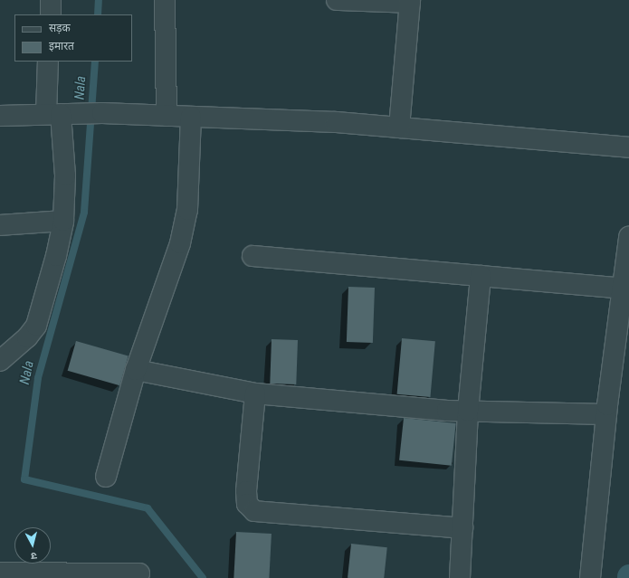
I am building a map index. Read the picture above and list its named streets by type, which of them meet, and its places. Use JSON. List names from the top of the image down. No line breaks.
{"water":["Nala"],"legend":["सड़क","इमारत"],"north":"bottom"}
